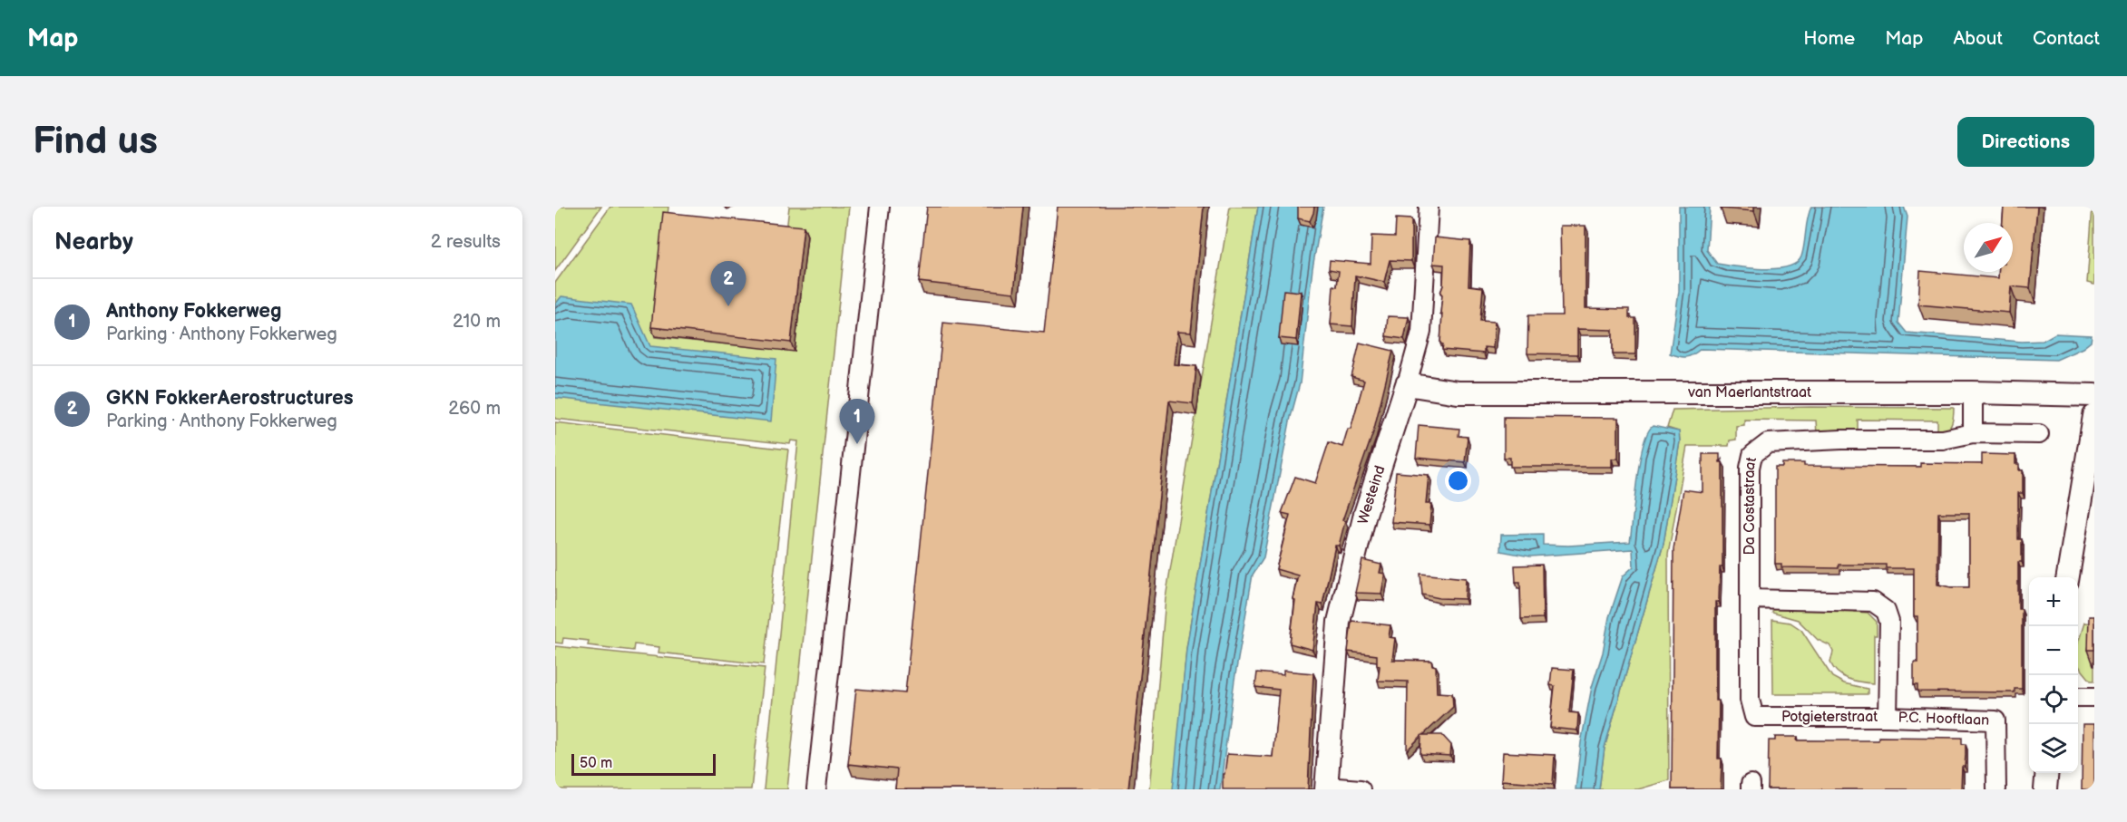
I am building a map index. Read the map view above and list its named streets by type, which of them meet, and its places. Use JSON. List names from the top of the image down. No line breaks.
{"streets":{"street":["van Maerlantstraat","Westeind","Da Costastraat","Potgieterstraat","P.C. Hooftlaan"]},"crossings":[["van Maerlantstraat","Westeind"],["Da Costastraat","Potgieterstraat"],["Potgieterstraat","P.C. Hooftlaan"]],"scale_bar":"50 m","north":"top right","page":{"header":"Map","nav":["Home","Map","About","Contact"],"buttons":"Directions","title":"Find us","heading":["Nearby","2 results"],"pins":["2","1"],"list":[{"mark":"1","name":"Anthony Fokkerweg","note":"Parking · Anthony Fokkerweg","value":"210 m"},{"mark":"2","name":"GKN FokkerAerostructures","note":"Parking · Anthony Fokkerweg","value":"260 m"}],"map_buttons":["+","−"],"scale":"50 m"}}
